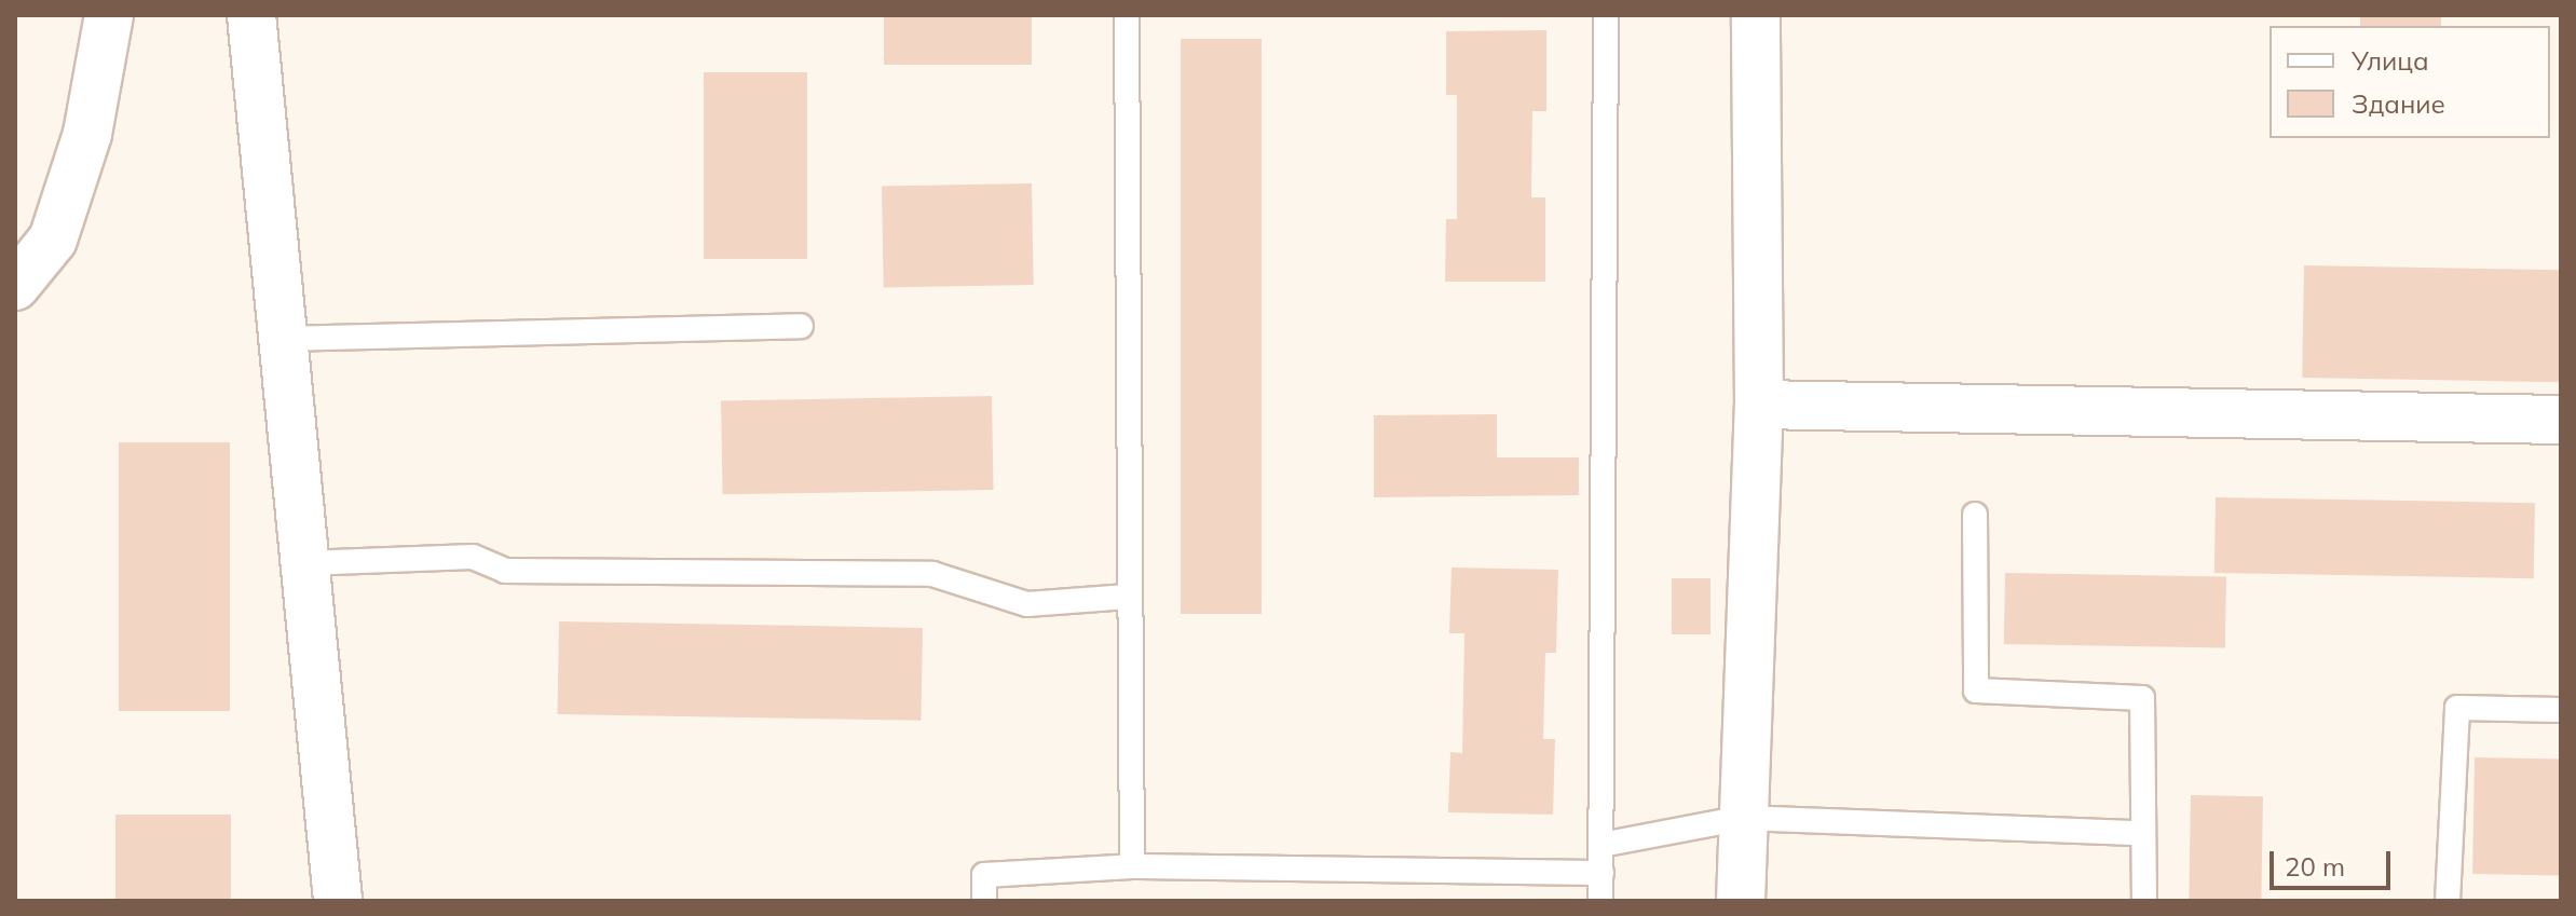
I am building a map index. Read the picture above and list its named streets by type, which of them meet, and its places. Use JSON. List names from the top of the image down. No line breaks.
{"legend":["Улица","Здание"],"scale_bar":"20 m"}
